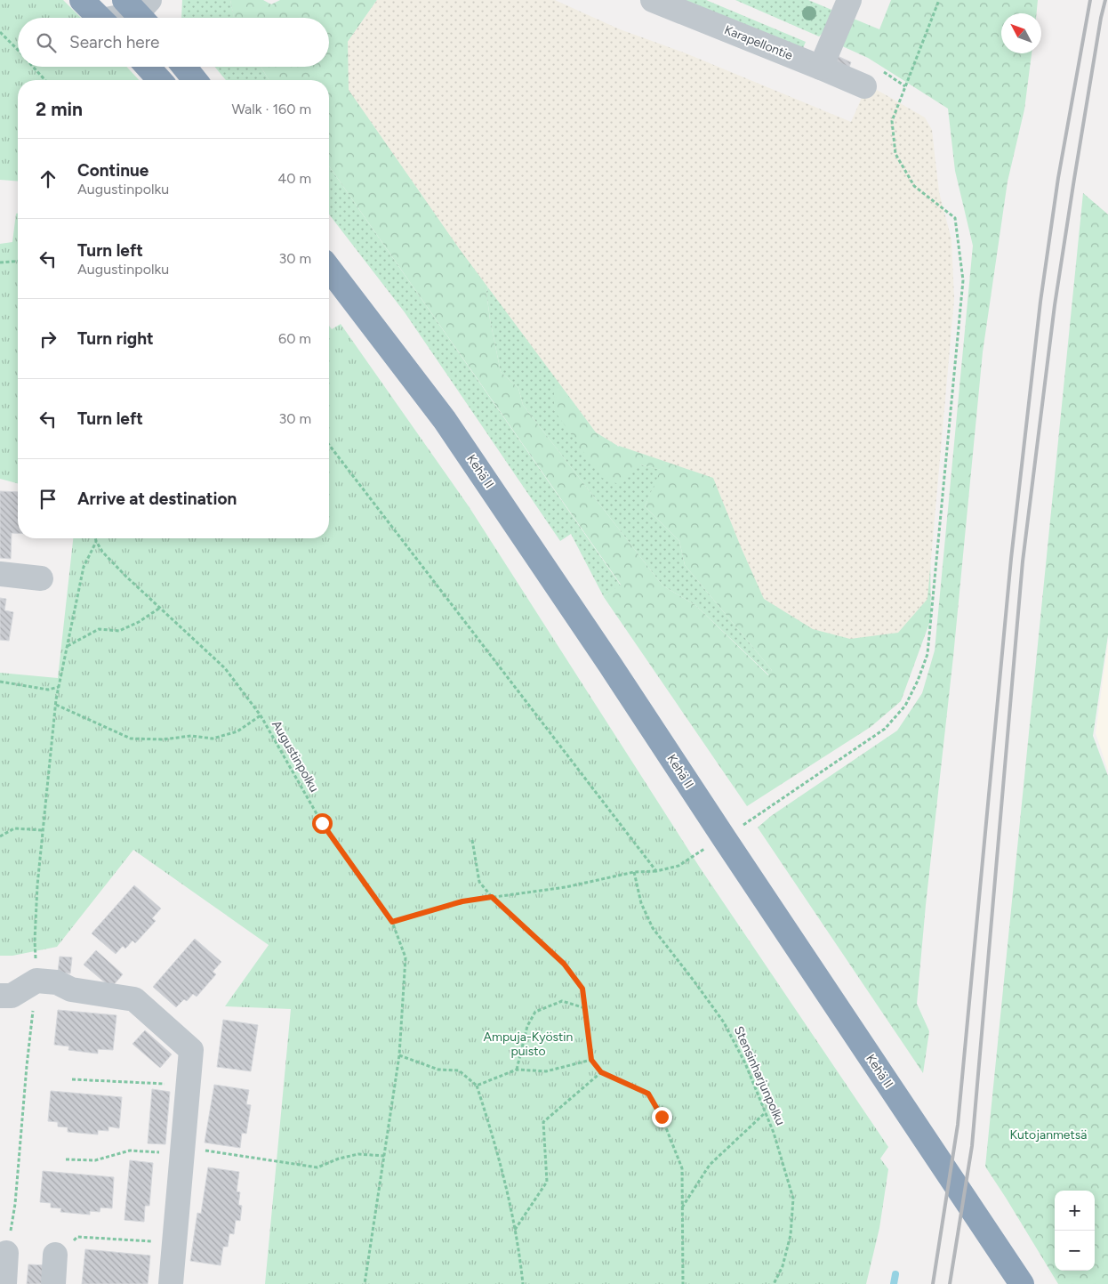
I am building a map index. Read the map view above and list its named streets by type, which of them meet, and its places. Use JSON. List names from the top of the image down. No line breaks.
{"streets":{"highway":["Kehä II"],"street":["Karapellontie"],"path":["Augustinpolku","Stensinharjunpolku"]},"parks":["Ampuja-Kyöstin puisto","Kutojanmetsä"],"north":"top left","page":{"search":"Search here","heading":["2 min","Walk · 160 m"],"list":[["Continue","Augustinpolku","40 m"],["Turn left","Augustinpolku","30 m"],["Turn right","60 m"],["Turn left","30 m"],"Arrive at destination"],"map_buttons":["+","−"]}}
